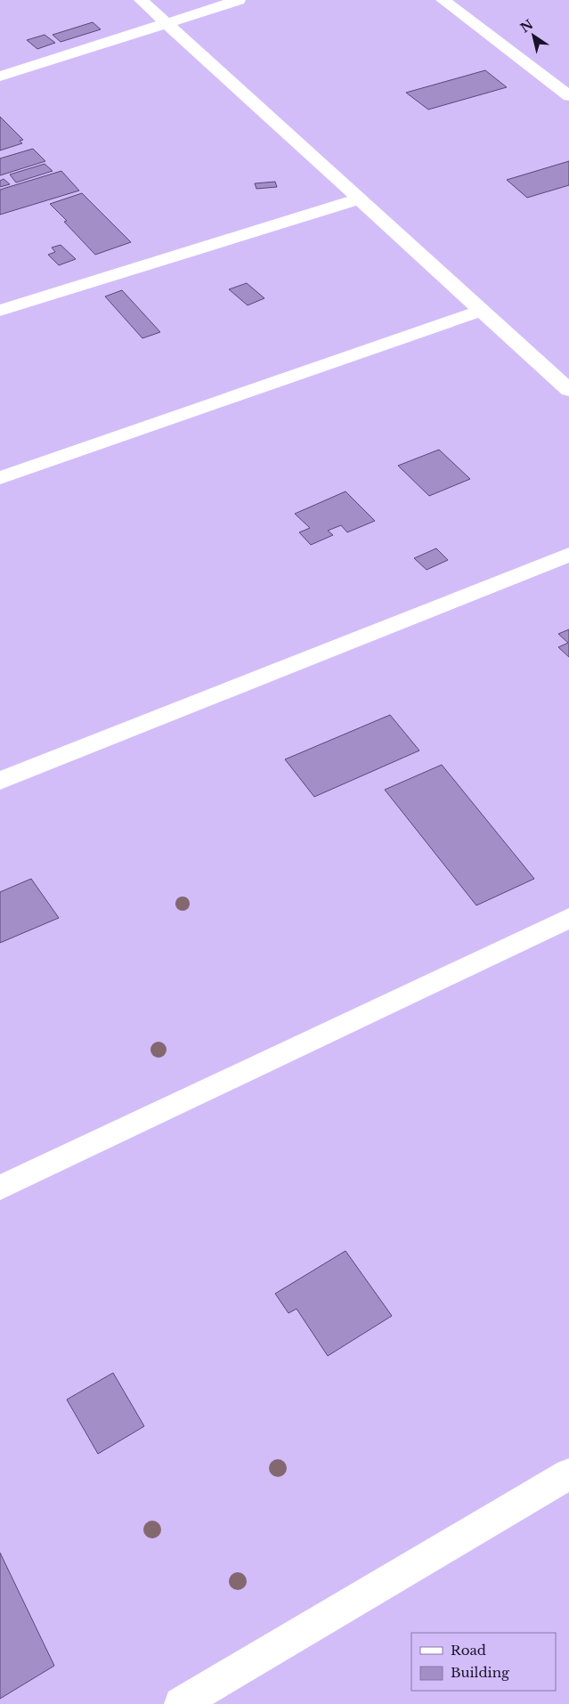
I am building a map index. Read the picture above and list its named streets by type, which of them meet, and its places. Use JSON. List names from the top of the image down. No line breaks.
{"legend":["Road","Building"],"north":"top left"}
